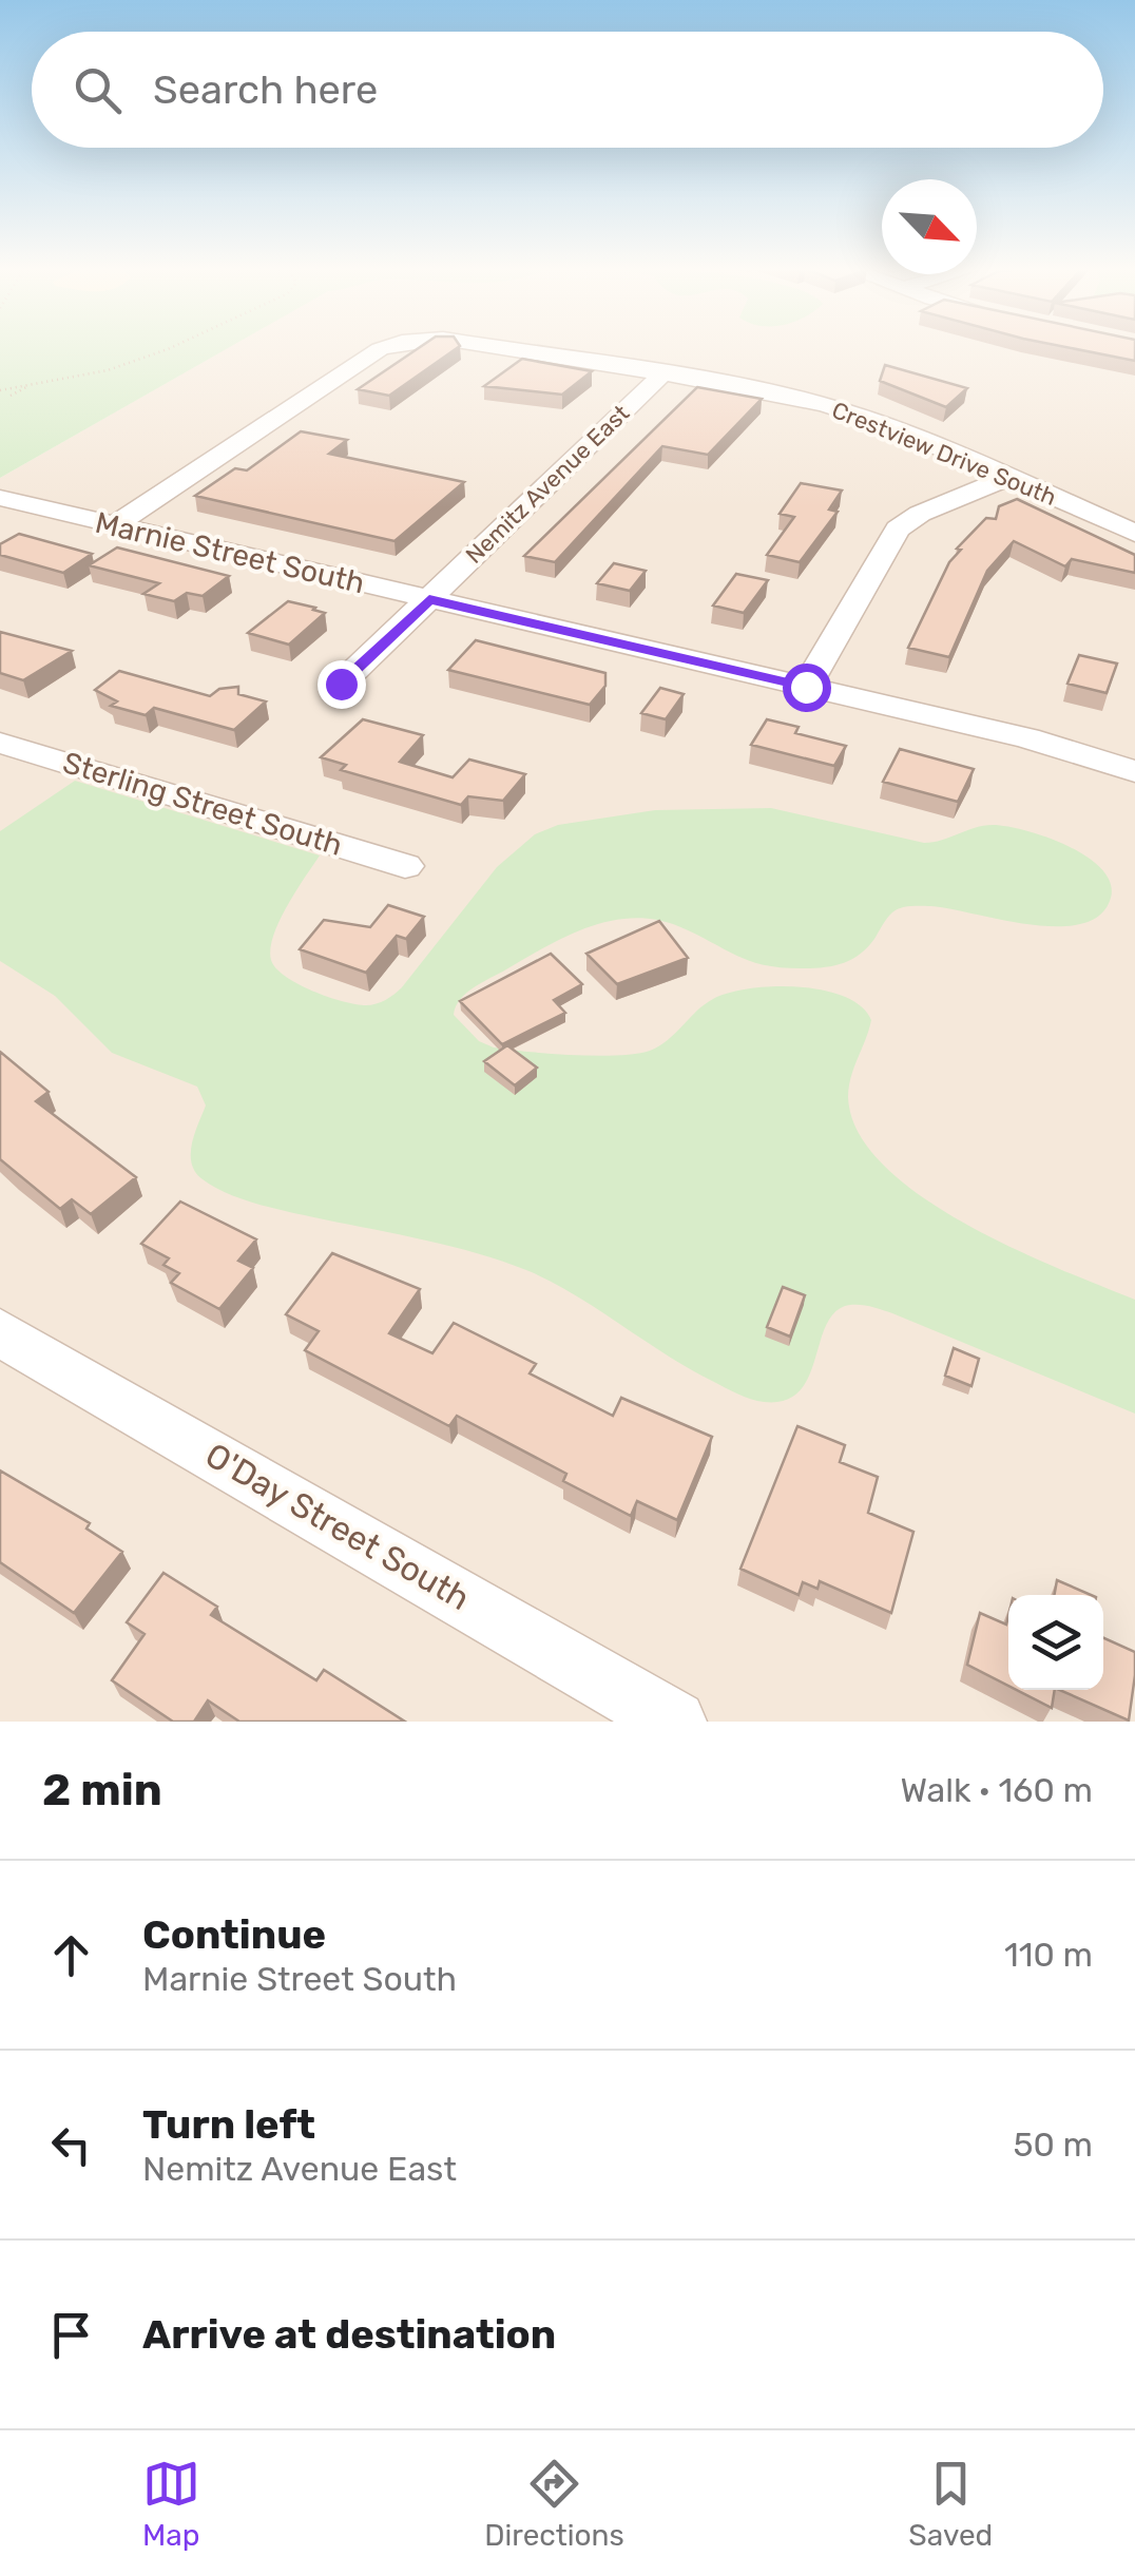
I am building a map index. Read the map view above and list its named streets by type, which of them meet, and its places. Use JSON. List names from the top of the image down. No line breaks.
{"streets":{"street":["Crestview Drive South","Nemitz Avenue East","Marnie Street South","Sterling Street South","O'Day Street South"]},"crossings":[["Crestview Drive South","Nemitz Avenue East"],["Crestview Drive South","Marnie Street South"],["Nemitz Avenue East","Marnie Street South"]],"north":"bottom right","page":{"search":"Search here","heading":["2 min","Walk · 160 m"],"list":[["Continue","Marnie Street South","110 m"],["Turn left","Nemitz Avenue East","50 m"],"Arrive at destination"],"nav":["Map","Directions","Saved"]}}
